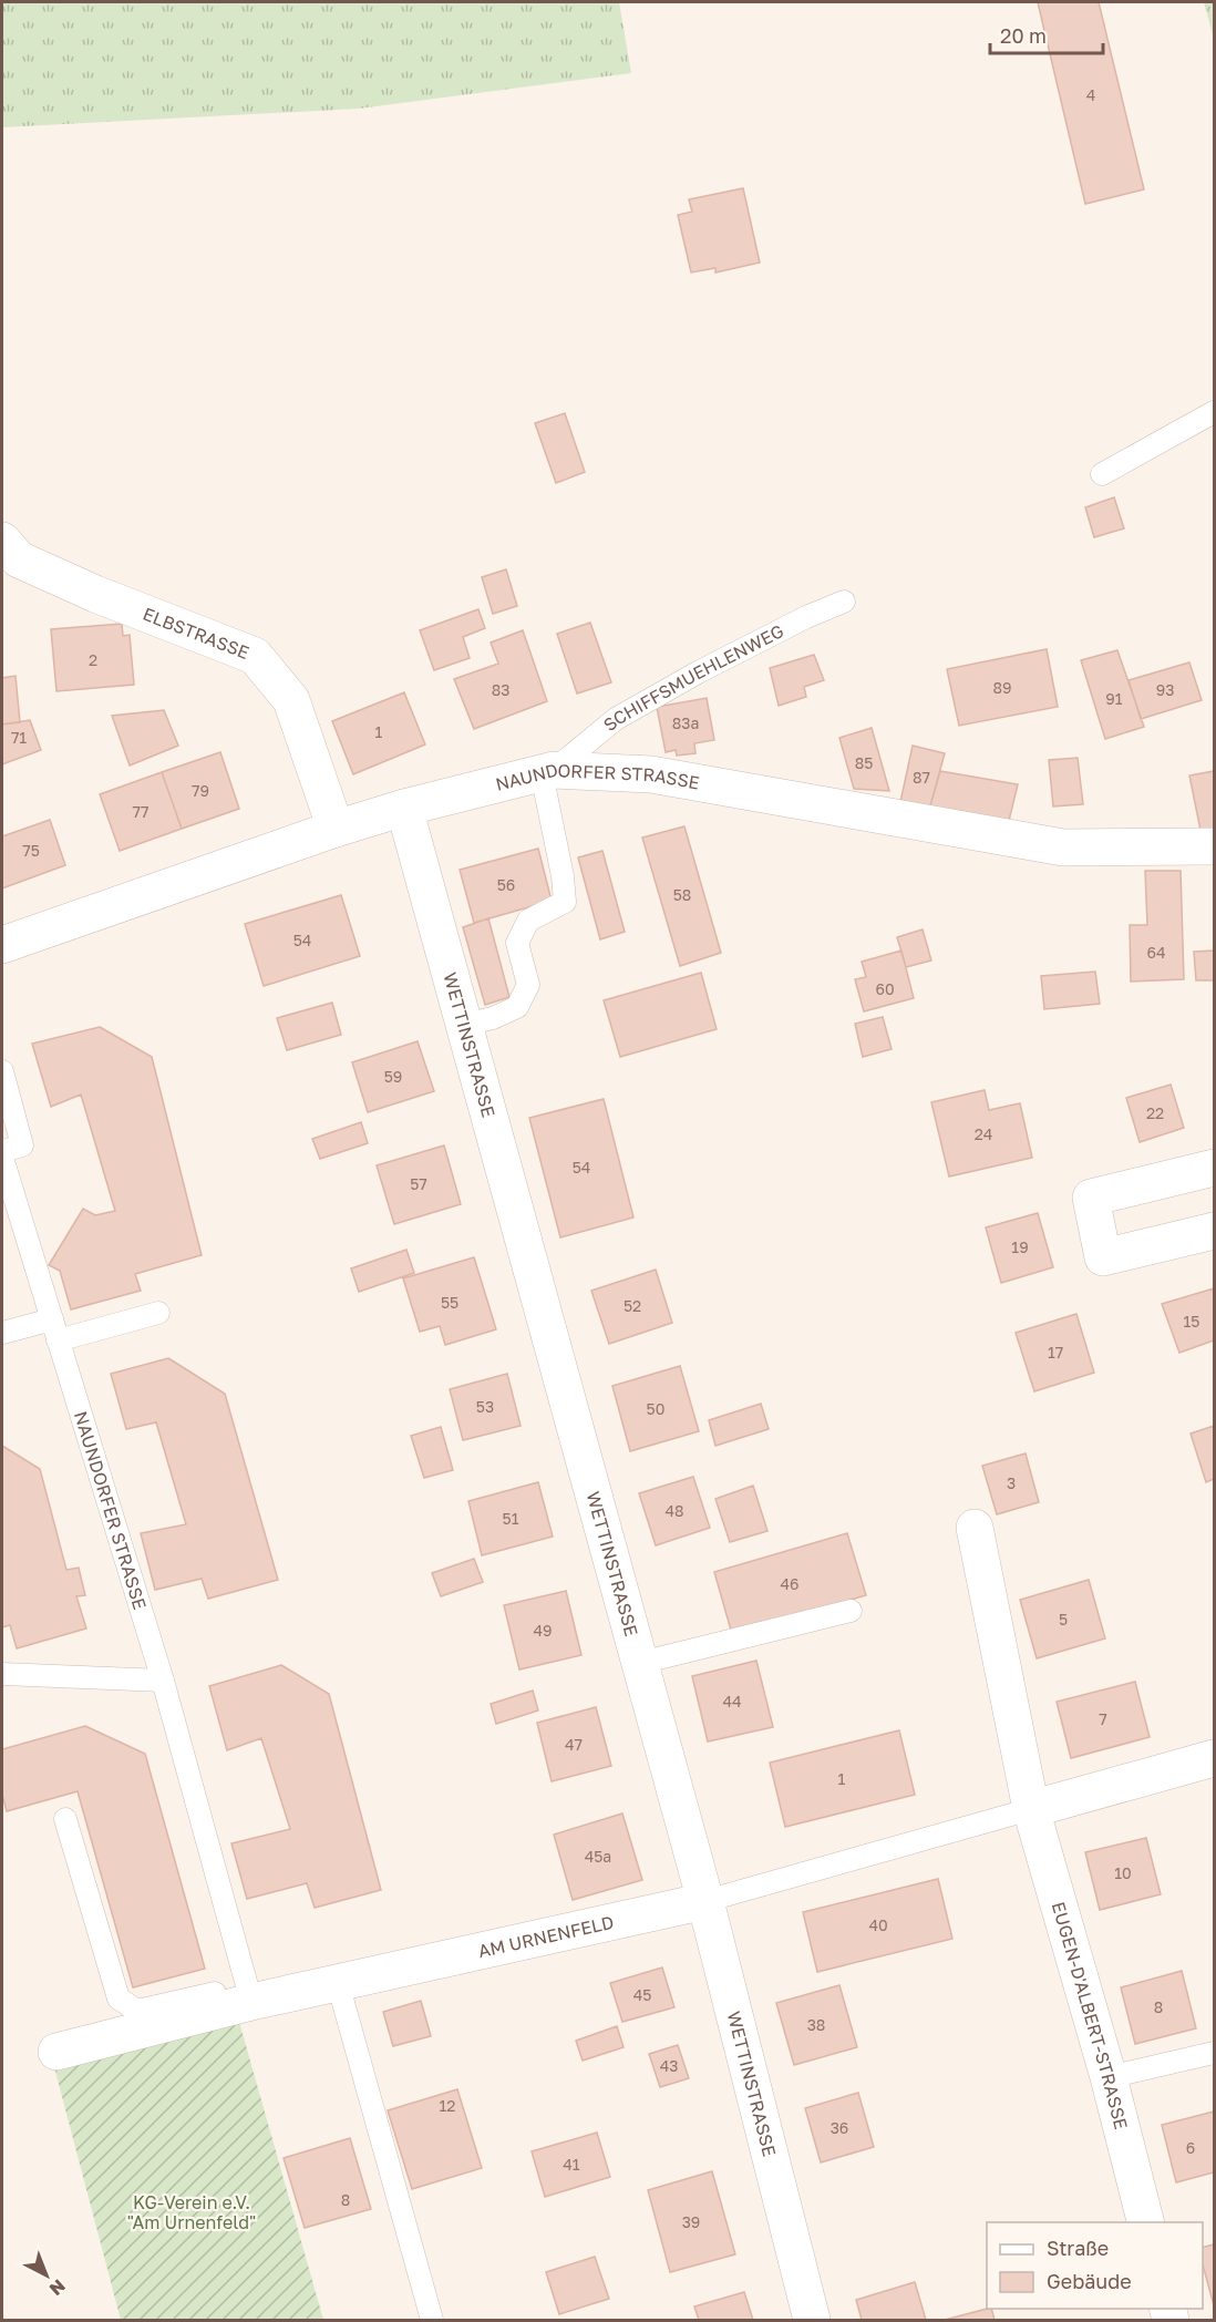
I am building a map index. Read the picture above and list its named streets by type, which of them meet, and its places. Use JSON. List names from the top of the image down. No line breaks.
{"streets":{"street":["ELBSTRASSE","NAUNDORFER STRASSE","WETTINSTRASSE","AM URNENFELD","EUGEN-D'ALBERT-STRASSE"],"lane":["SCHIFFSMUEHLENWEG"]},"crossings":[["ELBSTRASSE","NAUNDORFER STRASSE"],["SCHIFFSMUEHLENWEG","NAUNDORFER STRASSE"],["NAUNDORFER STRASSE","WETTINSTRASSE"],["NAUNDORFER STRASSE","AM URNENFELD"],["WETTINSTRASSE","AM URNENFELD"],["AM URNENFELD","EUGEN-D'ALBERT-STRASSE"]],"parks":["KG-Verein e.V. \"Am Urnenfeld\""],"house_numbers":["4","2","89","83","93","91","83a","1","71","85","87","79","77","75","56","58","54","64","60","59","22","24","54","57","19","55","52","15","17","53","50","3","48","51","46","5","49","44","7","47","1","45a","10","40","45","8","38","43","12","36","6","41","8","39"],"legend":["Straße","Gebäude"],"scale_bar":"20 m","north":"bottom right"}
